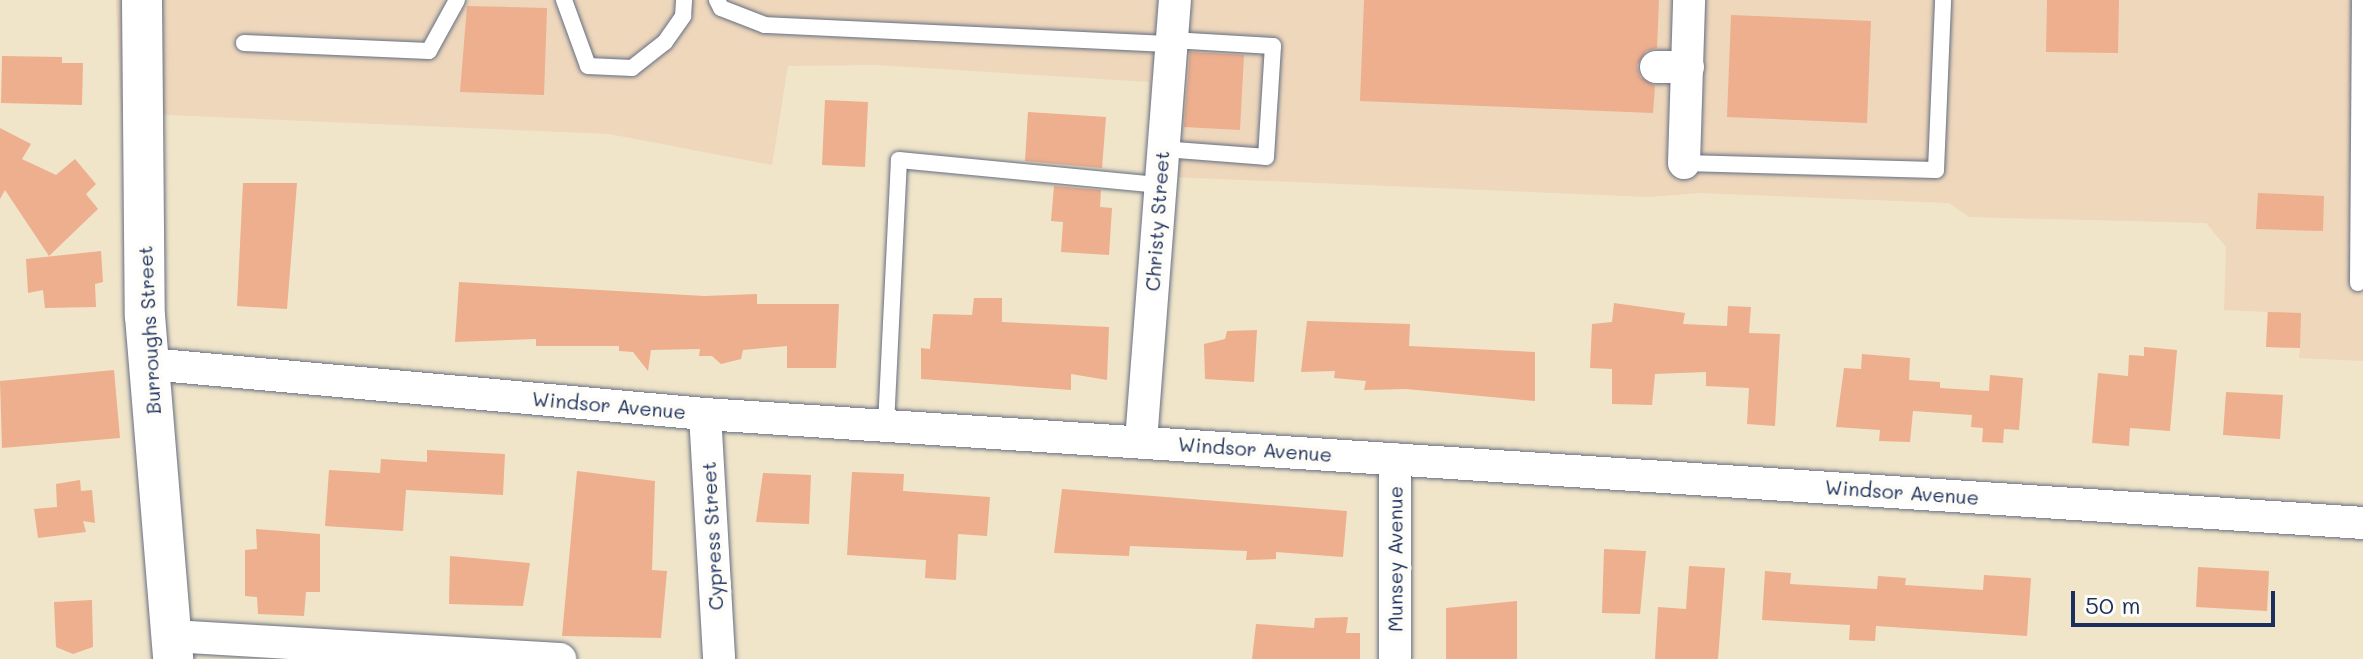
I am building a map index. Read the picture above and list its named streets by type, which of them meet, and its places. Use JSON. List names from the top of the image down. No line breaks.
{"streets":{"street":["Christy Street","Burroughs Street","Windsor Avenue","Cypress Street","Munsey Avenue"]},"crossings":[["Christy Street","Windsor Avenue"],["Burroughs Street","Windsor Avenue"],["Windsor Avenue","Cypress Street"],["Windsor Avenue","Munsey Avenue"]],"scale_bar":"50 m"}
